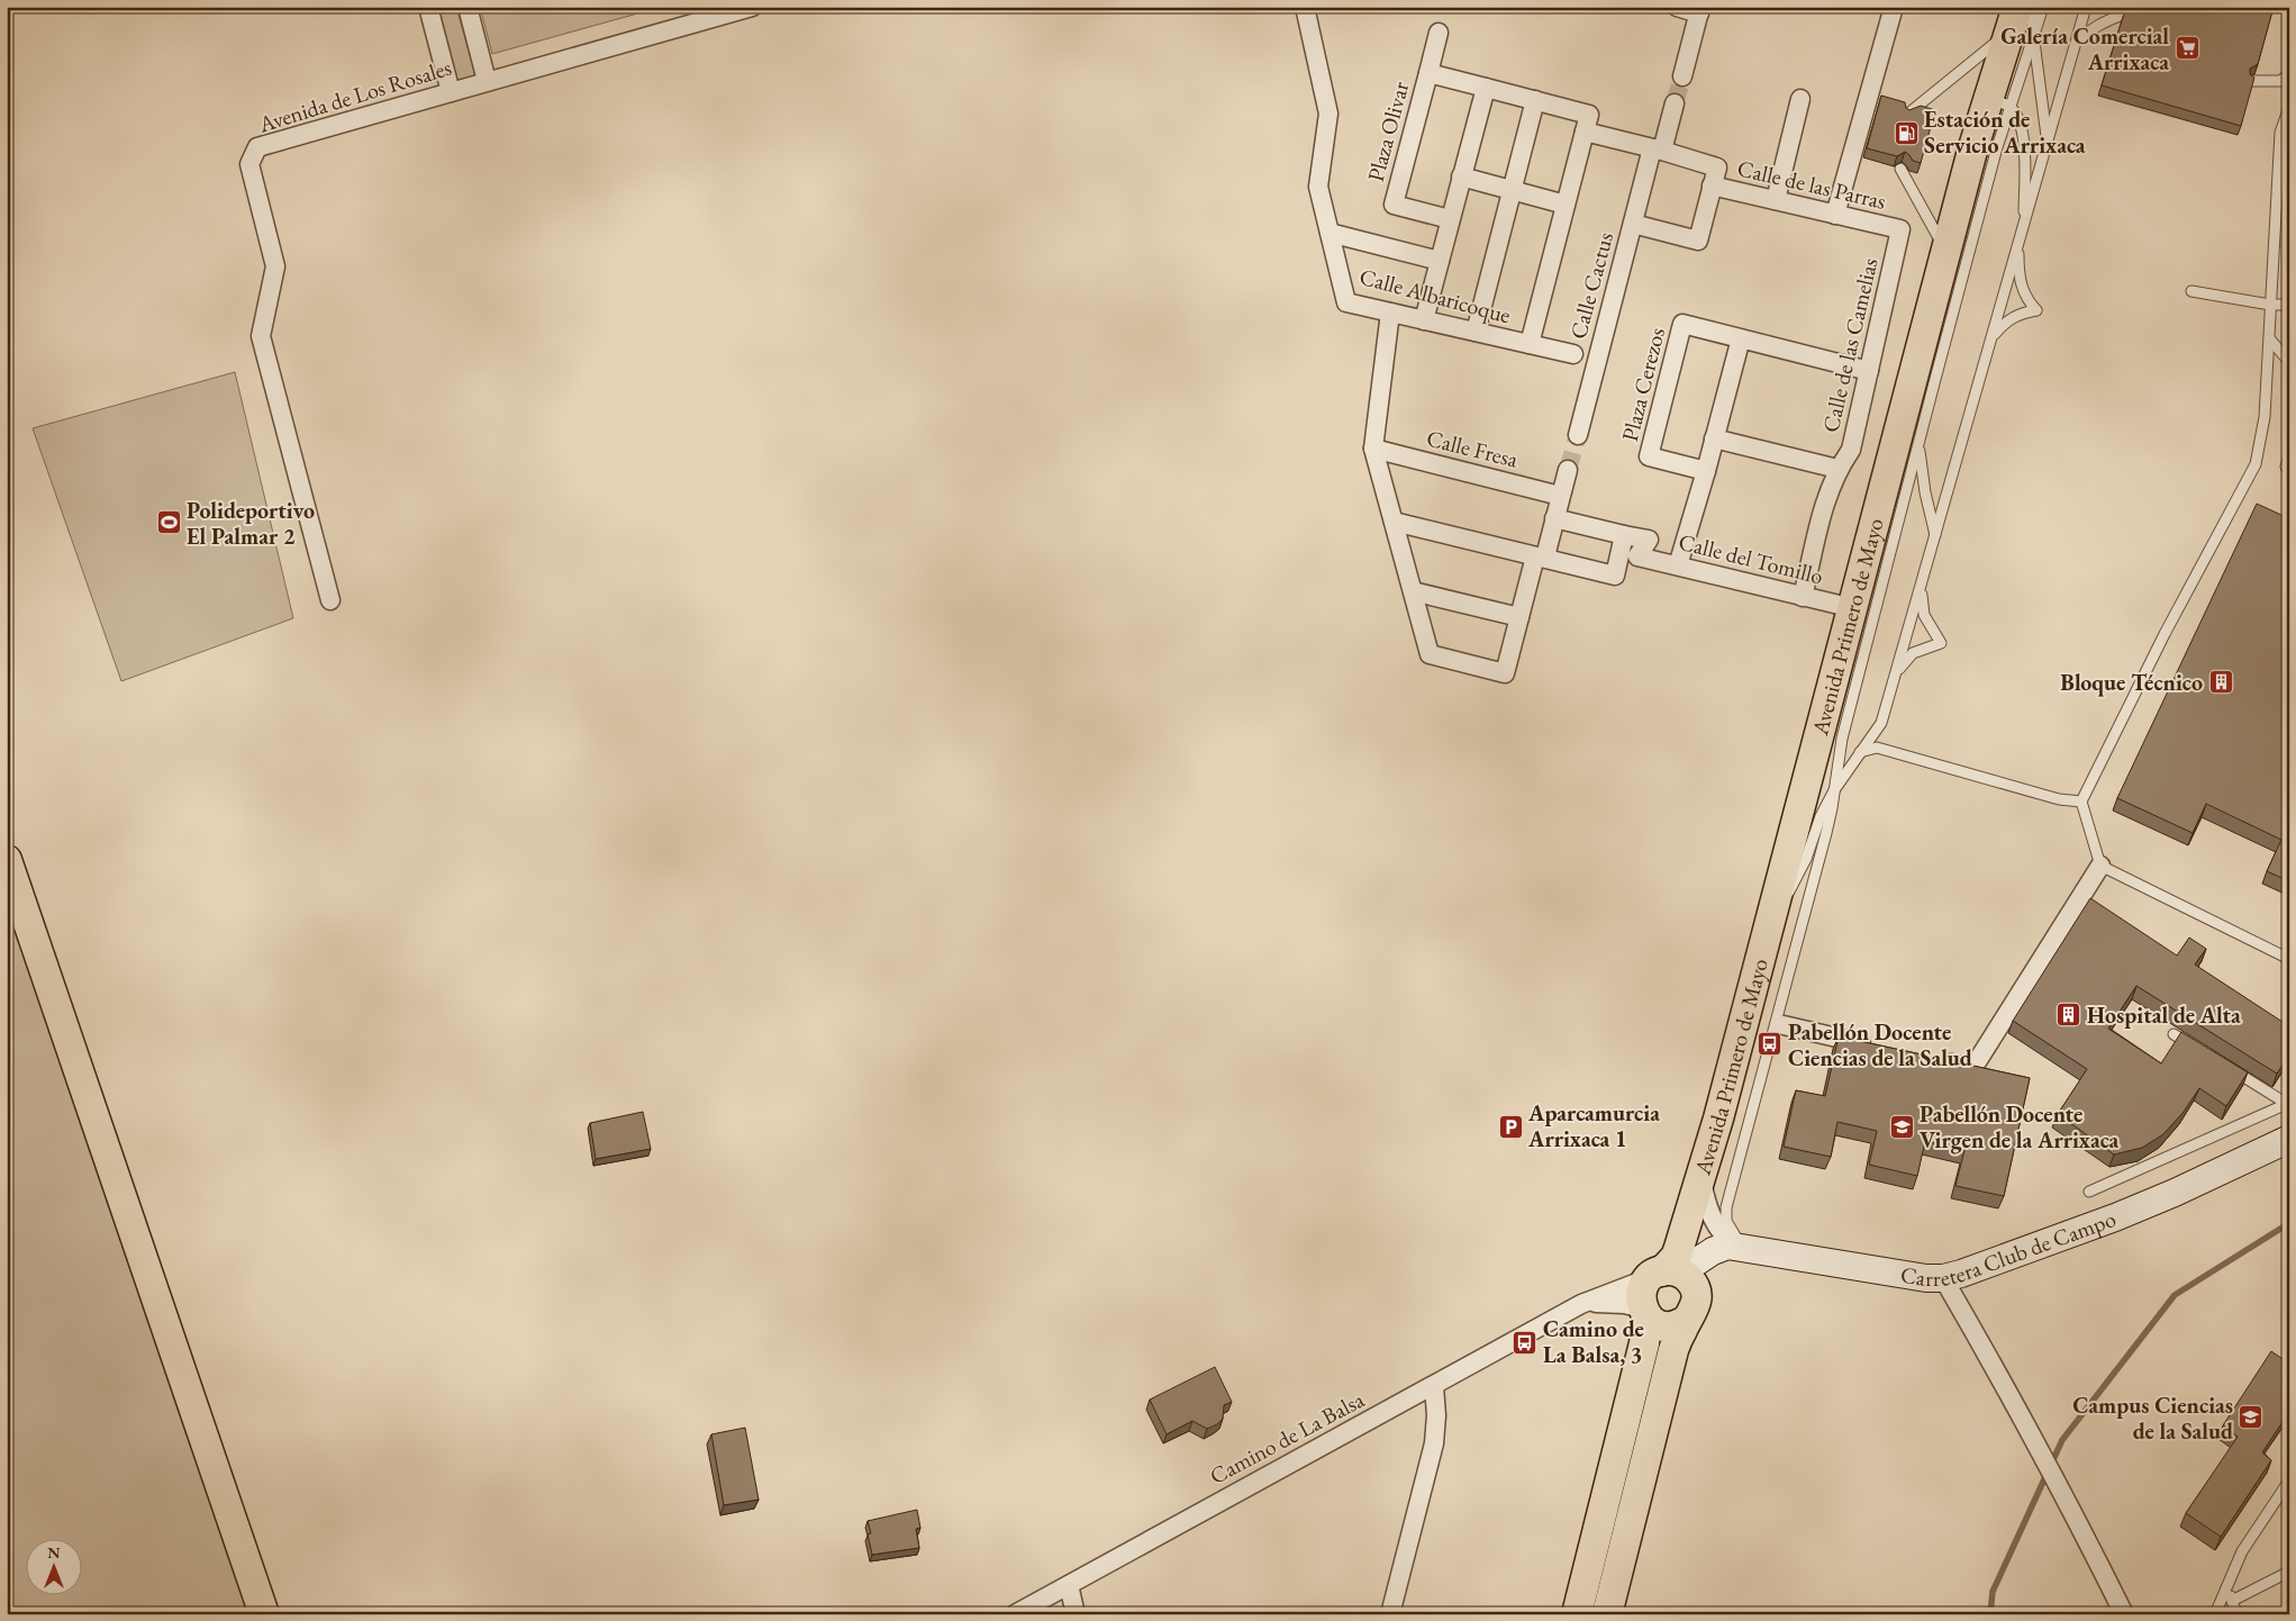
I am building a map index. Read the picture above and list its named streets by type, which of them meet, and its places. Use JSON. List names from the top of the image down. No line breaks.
{"streets":{"main road":["Avenida Primero de Mayo"],"street":["Avenida de Los Rosales","Plaza Olivar","Calle de las Parras","Calle Cactus","Calle Albaricoque","Calle de las Camelias","Plaza Cerezos","Calle Fresa","Calle del Tomillo","Carretera Club de Campo","Camino de La Balsa"]},"crossings":[["Calle de las Parras","Calle de las Camelias"],["Calle de las Camelias","Calle del Tomillo"],["Calle del Tomillo","Avenida Primero de Mayo"],["Avenida Primero de Mayo","Camino de La Balsa"]],"places":{"supermarket":["Galería Comercial Arrixaca"],"fuel station":["Estación de Servicio Arrixaca"],"sports":["Polideportivo El Palmar 2"],"building":["Bloque Técnico","Hospital de Alta"],"bus stop":["Pabellón Docente Ciencias de la Salud","Camino de La Balsa, 3"],"parking":["Aparcamurcia Arrixaca 1"],"school or university":["Pabellón Docente Virgen de la Arrixaca","Campus Ciencias de la Salud"]},"north":"top"}
